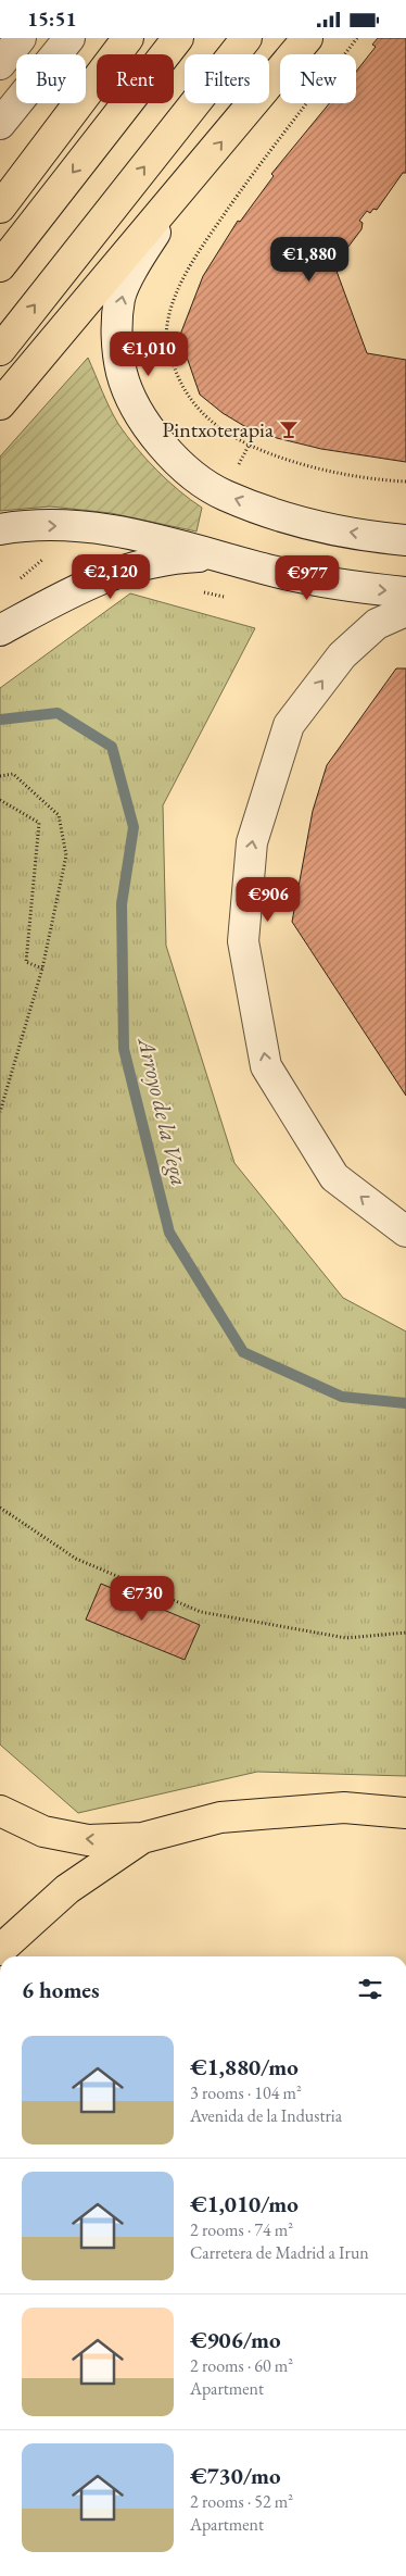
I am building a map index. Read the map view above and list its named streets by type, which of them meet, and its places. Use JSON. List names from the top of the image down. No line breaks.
{"water":["Arroyo de la Vega"],"places":{"bar":["Pintxoterapia"]},"page":{"status":"15:51","chip":["Buy","Rent","Filters","New"],"price":["€1,880","€1,010","€2,120","€977","€906","€730"],"heading":"6 homes","list":[{"name":"€1,880/mo","note":"3 rooms · 104 m² · Avenida de la Industria"},{"name":"€1,010/mo","note":"2 rooms · 74 m² · Carretera de Madrid a Irun"},{"name":"€906/mo","note":"2 rooms · 60 m² · Apartment"},{"name":"€730/mo","note":"2 rooms · 52 m² · Apartment"}]}}
